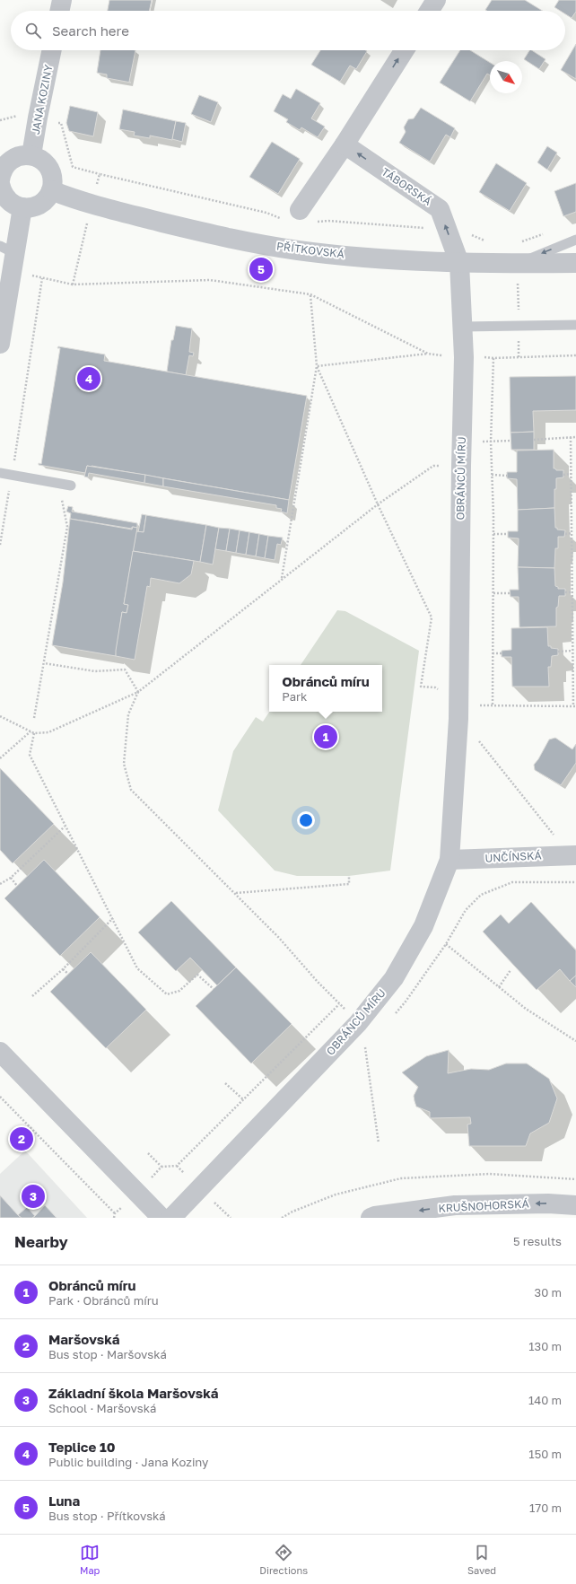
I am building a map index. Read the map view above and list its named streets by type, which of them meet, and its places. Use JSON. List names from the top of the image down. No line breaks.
{"streets":{"street":["JANA KOZINY","TÁBORSKÁ","PŘÍTKOVSKÁ","OBRÁNCŮ MÍRU","UNČÍNSKÁ","KRUŠNOHORSKÁ"]},"crossings":[["JANA KOZINY","PŘÍTKOVSKÁ"],["TÁBORSKÁ","PŘÍTKOVSKÁ"],["TÁBORSKÁ","OBRÁNCŮ MÍRU"],["PŘÍTKOVSKÁ","OBRÁNCŮ MÍRU"],["OBRÁNCŮ MÍRU","UNČÍNSKÁ"]],"one_way":["TÁBORSKÁ","KRUŠNOHORSKÁ"],"north":"bottom right","page":{"search":"Search here","pins":["5","4","1","2","3"],"popup":["Obránců míru","Park"],"heading":["Nearby","5 results"],"list":[{"mark":"1","name":"Obránců míru","note":"Park · Obránců míru","value":"30 m"},{"mark":"2","name":"Maršovská","note":"Bus stop · Maršovská","value":"130 m"},{"mark":"3","name":"Základní škola Maršovská","note":"School · Maršovská","value":"140 m"},{"mark":"4","name":"Teplice 10","note":"Public building · Jana Koziny","value":"150 m"},{"mark":"5","name":"Luna","note":"Bus stop · Přítkovská","value":"170 m"}],"nav":["Map","Directions","Saved"]}}
